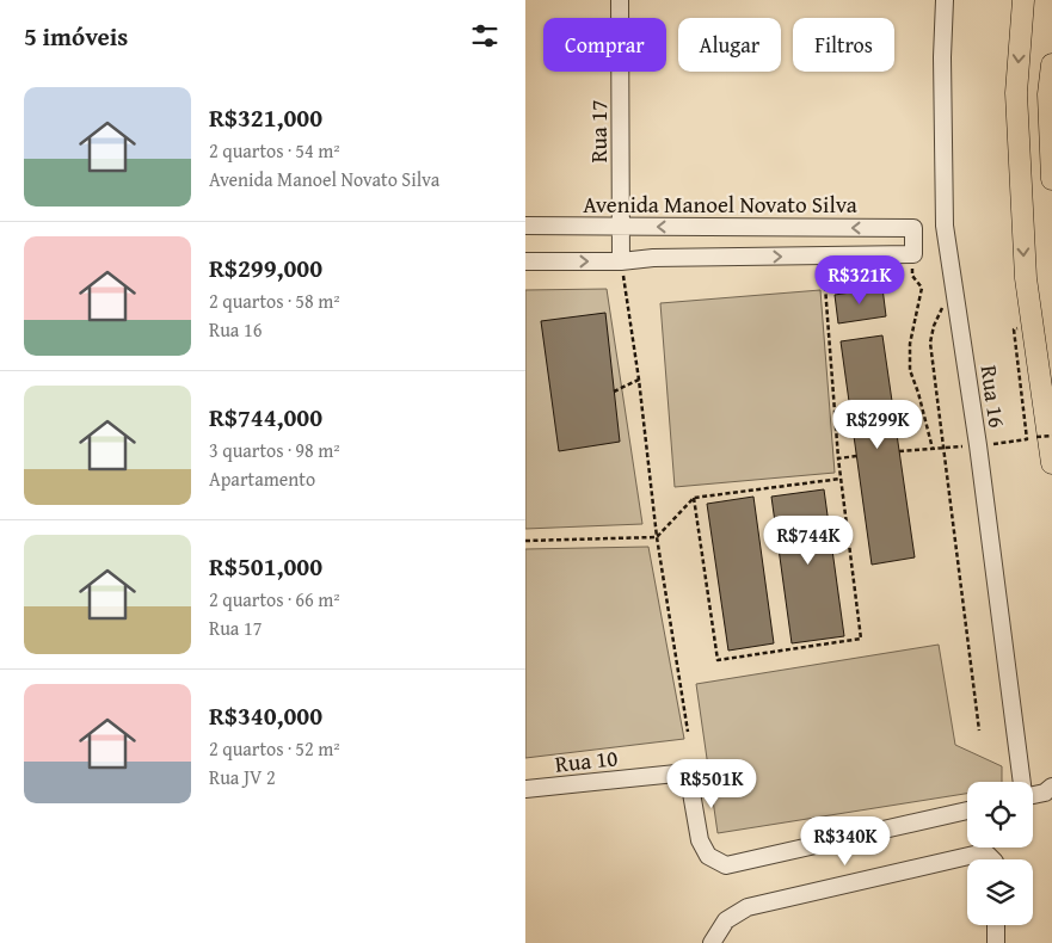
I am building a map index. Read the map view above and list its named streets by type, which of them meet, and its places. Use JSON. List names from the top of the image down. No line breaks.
{"streets":{"street":["Rua 17","Avenida Manoel Novato Silva","Rua 16","Rua 10"]},"crossings":[["Rua 17","Avenida Manoel Novato Silva"]],"page":{"heading":"5 imóveis","chip":["Comprar","Alugar","Filtros"],"list":[{"name":"R$321,000","note":"2 quartos · 54 m² · Avenida Manoel Novato Silva"},{"name":"R$299,000","note":"2 quartos · 58 m² · Rua 16"},{"name":"R$744,000","note":"3 quartos · 98 m² · Apartamento"},{"name":"R$501,000","note":"2 quartos · 66 m² · Rua 17"},{"name":"R$340,000","note":"2 quartos · 52 m² · Rua JV 2"}],"price":["R$321K","R$299K","R$744K","R$501K","R$340K"]}}
